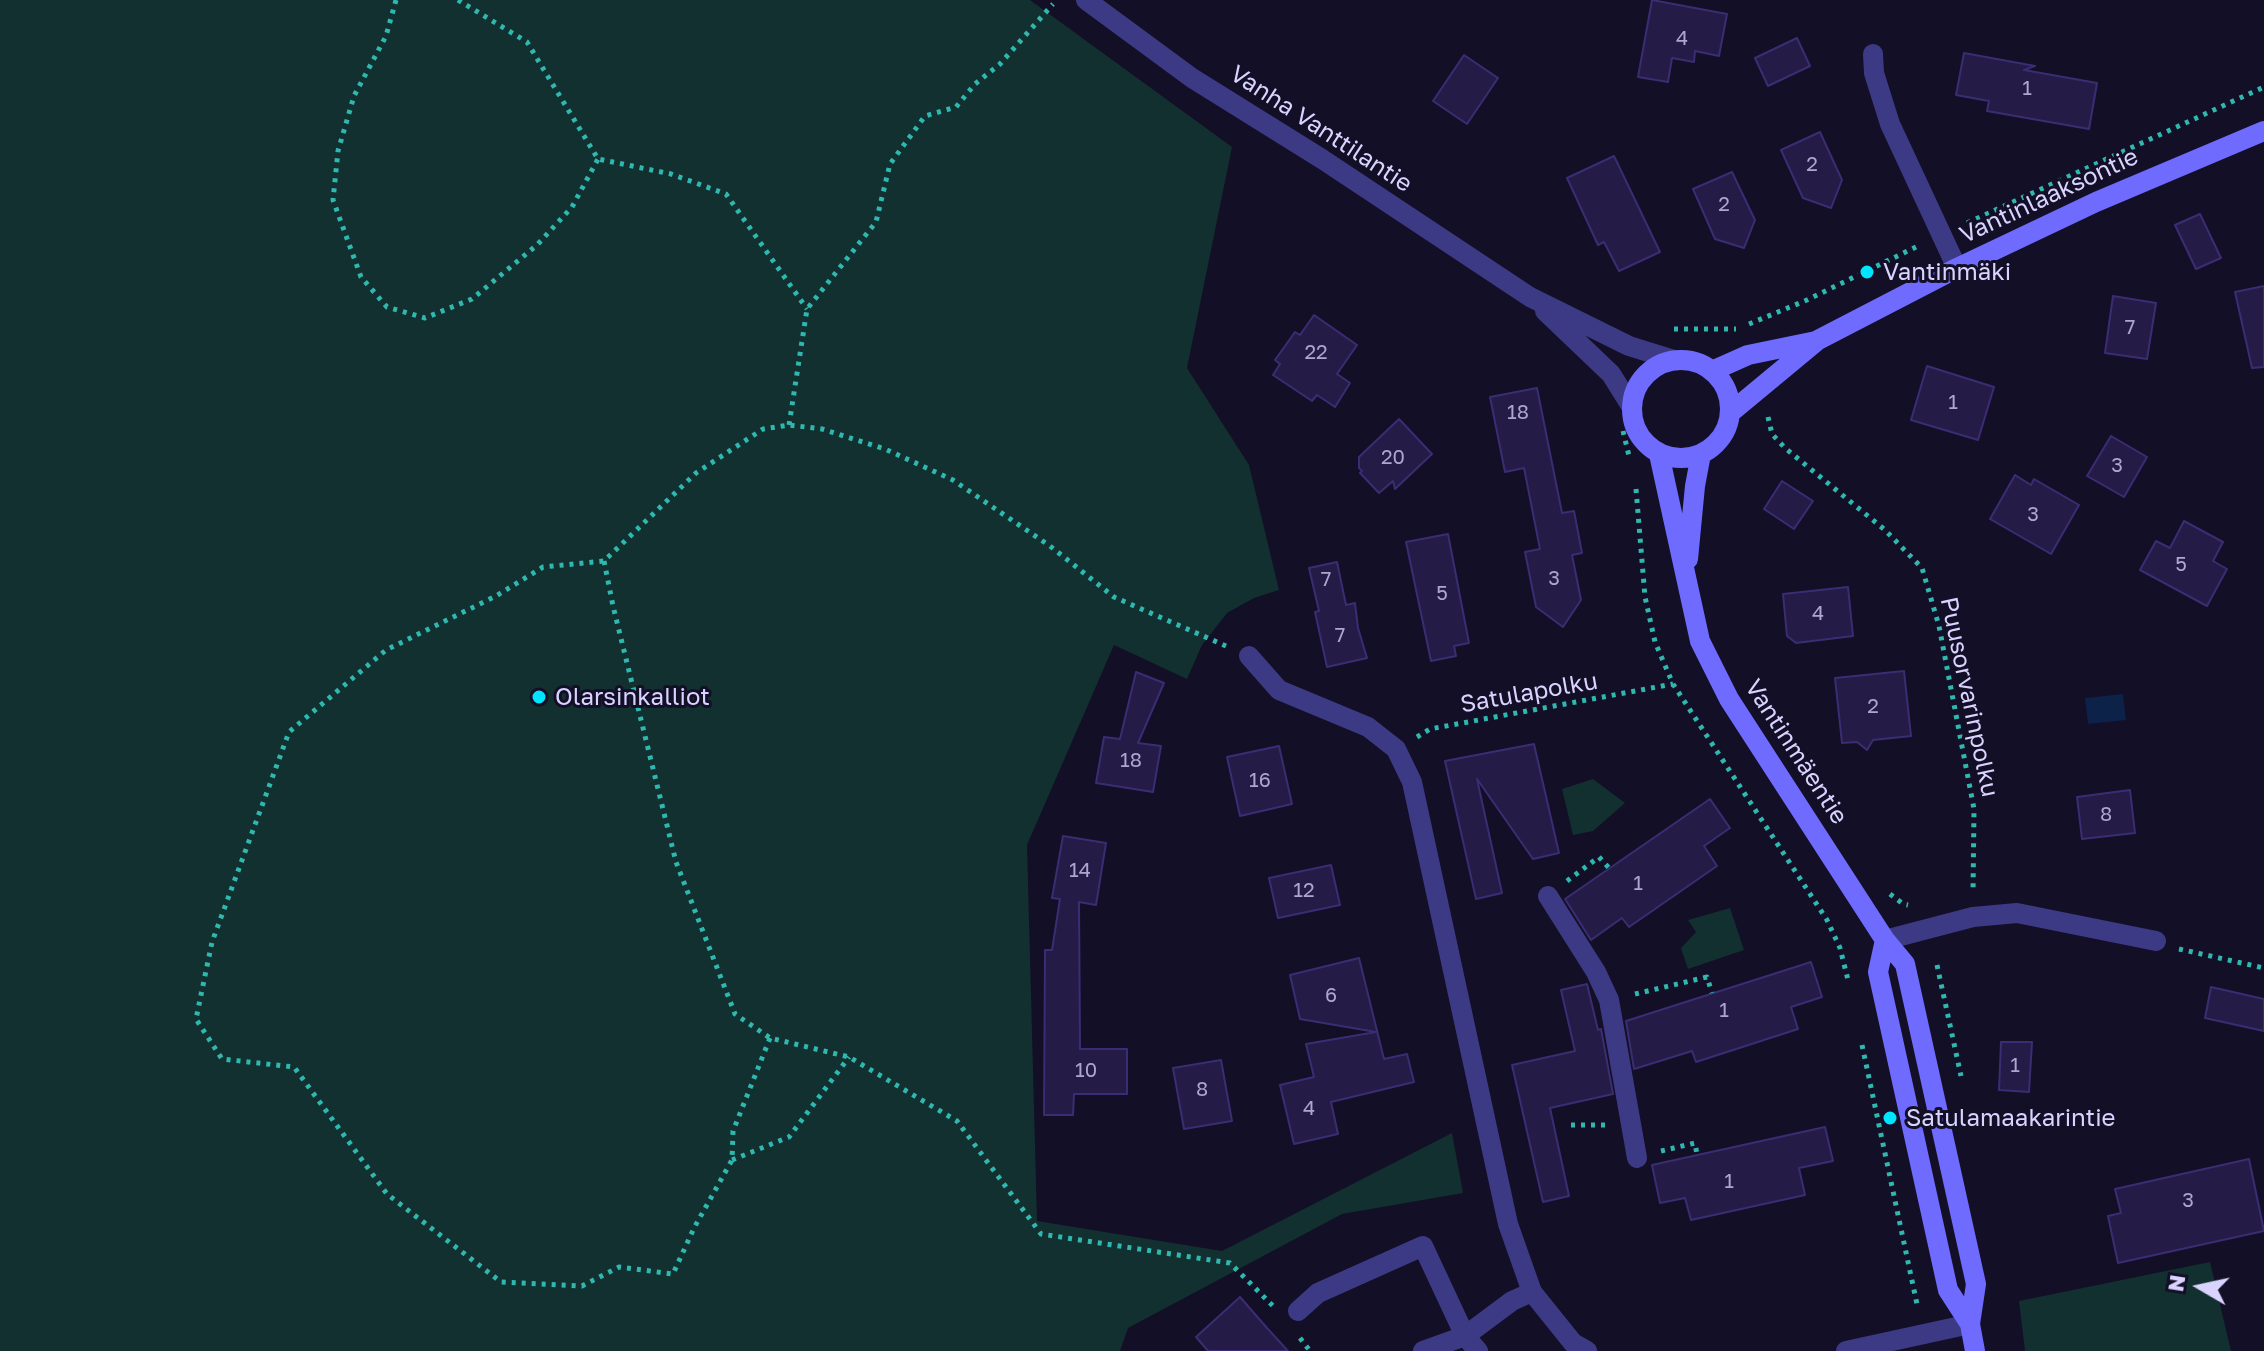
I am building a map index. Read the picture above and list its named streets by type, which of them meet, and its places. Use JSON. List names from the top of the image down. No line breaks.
{"streets":{"street":["Vanha Vanttilantie","Vantinlaaksontie","Vantinmäentie"],"path":["Satulapolku","Puusorvarinpolku"]},"crossings":[["Vanha Vanttilantie","Vantinlaaksontie"],["Vanha Vanttilantie","Vantinmäentie"],["Vantinlaaksontie","Puusorvarinpolku"],["Vantinlaaksontie","Vantinmäentie"]],"places":["Vantinmäki","Olarsinkalliot","Satulamaakarintie"],"house_numbers":["4","1","2","2","7","22","1","18","20","3","3","5","3","7","5","4","7","2","18","16","8","14","1","12","6","1","1","10","8","4","1","3"],"north":"left"}
